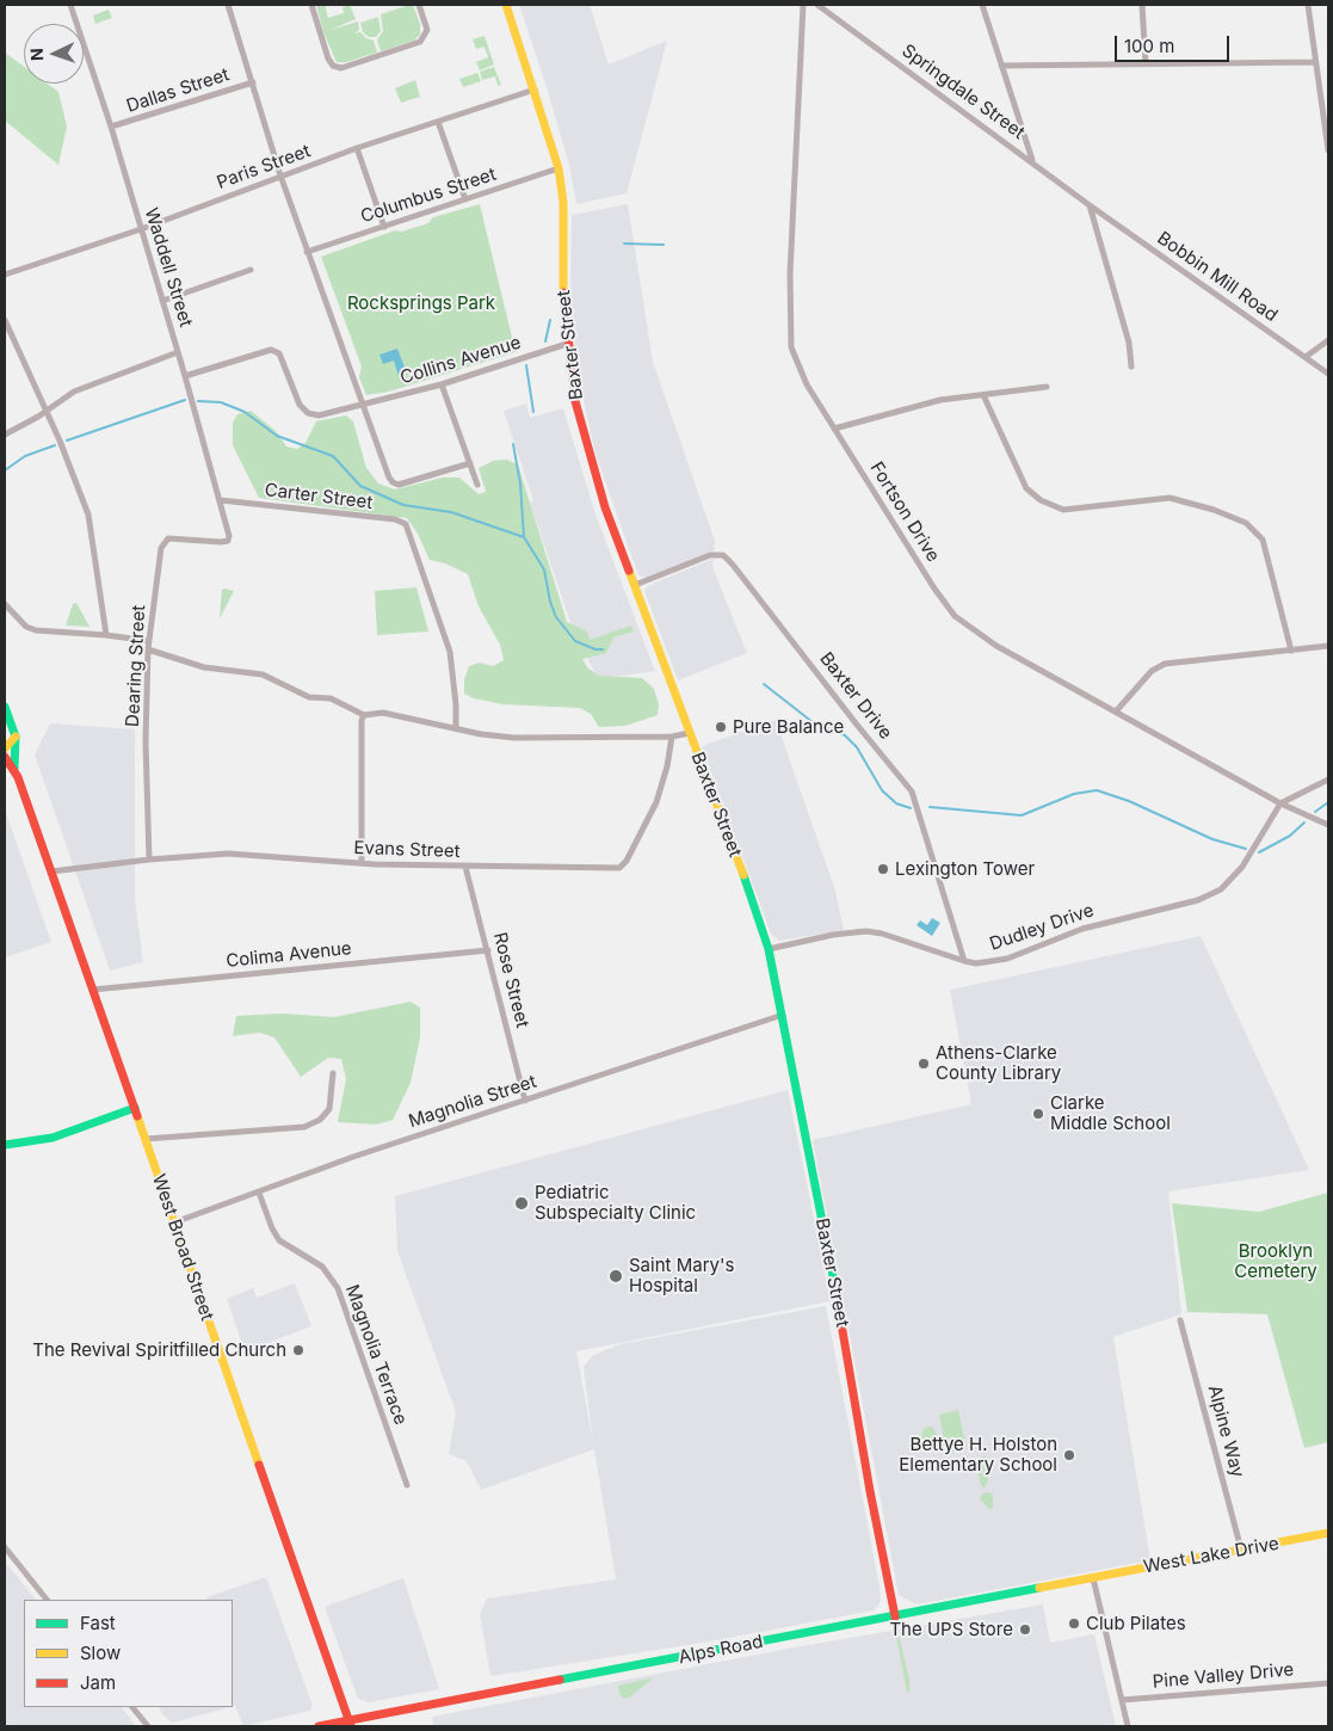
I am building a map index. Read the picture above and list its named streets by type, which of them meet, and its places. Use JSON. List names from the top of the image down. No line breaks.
{"streets":{"main road":["Baxter Street","West Broad Street","West Lake Drive","Alps Road"],"street":["Dallas Street","Springdale Street","Paris Street","Columbus Street","Waddell Street","Bobbin Mill Road","Collins Avenue","Carter Street","Fortson Drive","Dearing Street","Baxter Drive","Evans Street","Dudley Drive","Colima Avenue","Rose Street","Magnolia Street","Magnolia Terrace","Alpine Way","Pine Valley Drive"]},"crossings":[["Dallas Street","Waddell Street"],["Springdale Street","Bobbin Mill Road"],["Paris Street","Waddell Street"],["Paris Street","Baxter Street"],["Columbus Street","Baxter Street"],["Waddell Street","Collins Avenue"],["Waddell Street","Carter Street"],["Waddell Street","Dearing Street"],["Baxter Street","Collins Avenue"],["Baxter Street","Baxter Drive"],["Baxter Street","Dudley Drive"],["Baxter Street","Magnolia Street"],["Baxter Street","Alps Road"],["Fortson Drive","Dudley Drive"],["Dearing Street","Evans Street"],["Baxter Drive","Dudley Drive"],["Evans Street","Rose Street"],["Evans Street","West Broad Street"],["Colima Avenue","Rose Street"],["Colima Avenue","West Broad Street"],["Rose Street","Magnolia Street"],["Magnolia Street","West Broad Street"],["Magnolia Street","Magnolia Terrace"],["West Broad Street","Alps Road"],["Alpine Way","West Lake Drive"],["West Lake Drive","Alps Road"]],"parks":["Rocksprings Park","Brooklyn Cemetery"],"places":["Pure Balance","Lexington Tower","Athens-Clarke County Library","Clarke Middle School","Pediatric Subspecialty Clinic","Saint Mary's Hospital","The Revival Spiritfilled Church","Bettye H. Holston Elementary School","Club Pilates","The UPS Store"],"legend":["Fast","Slow","Jam"],"scale_bar":"100 m","north":"left"}
